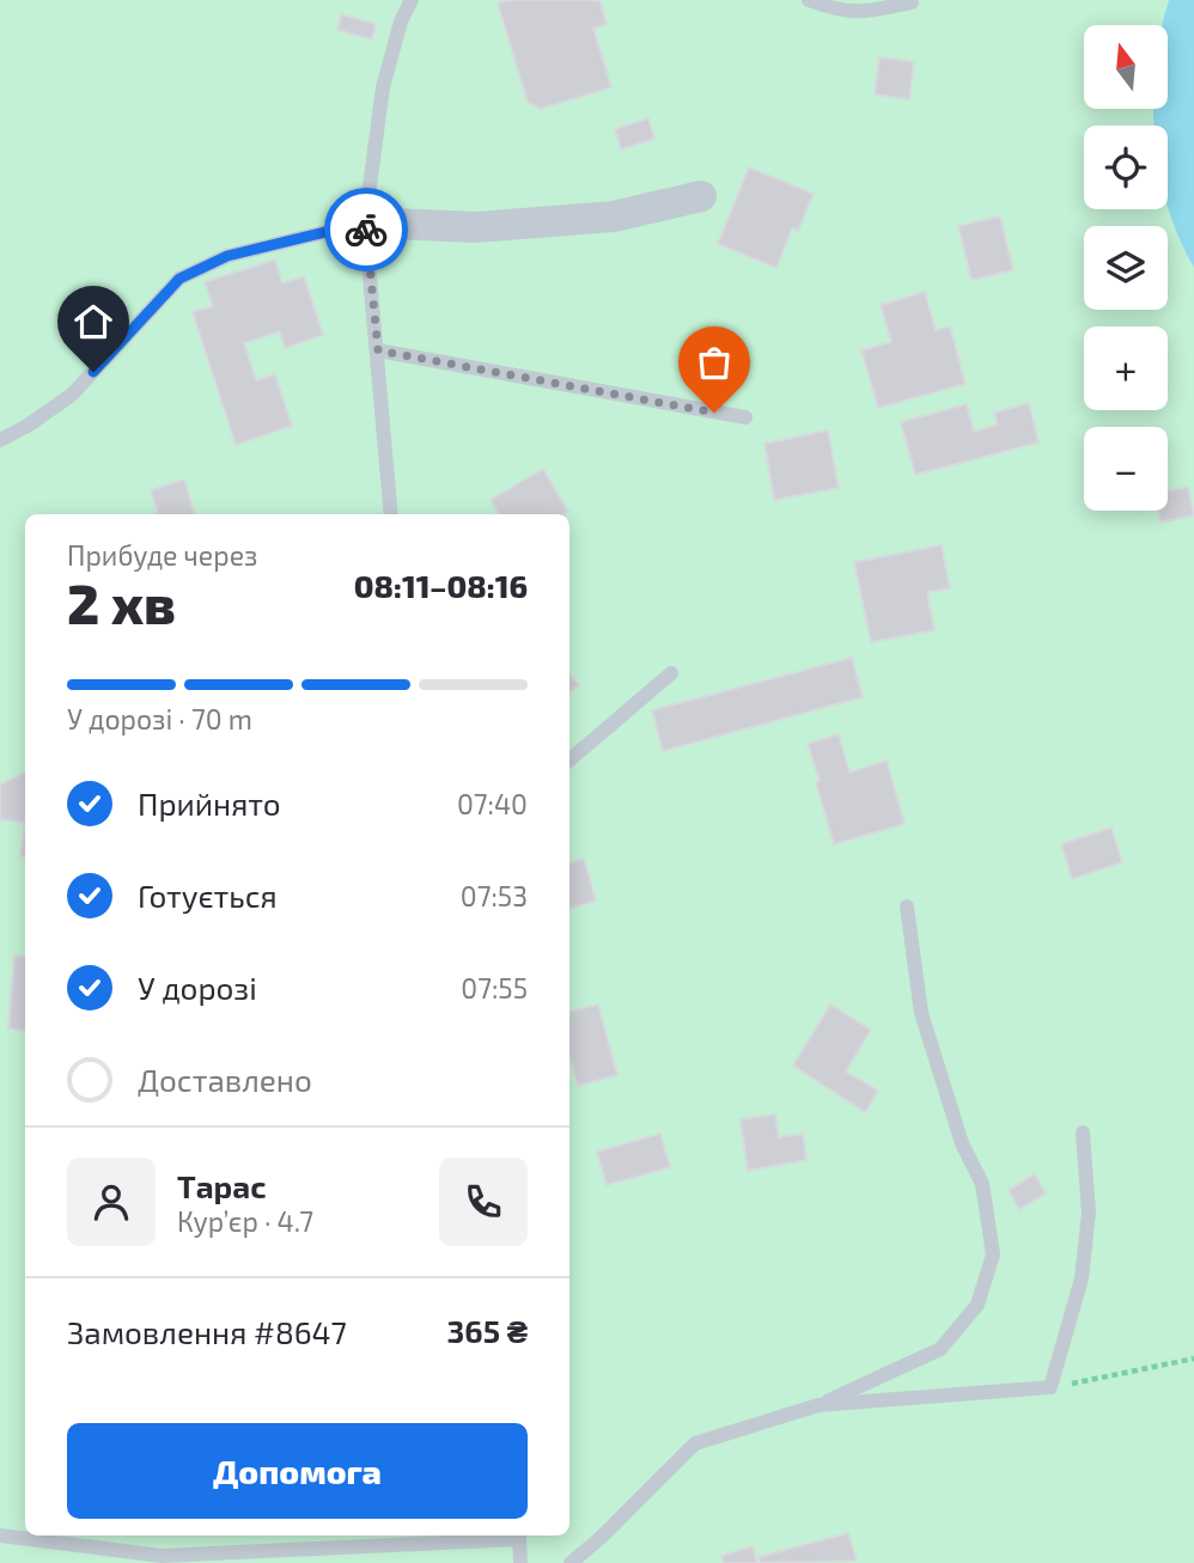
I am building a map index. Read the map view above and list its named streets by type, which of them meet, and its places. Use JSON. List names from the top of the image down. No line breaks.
{"north":"top","page":{"map_buttons":["+","−"],"heading":["2 хв","Прибуде через","08:11–08:16"],"panel":["Тарас","Кур’єр · 4.7","Замовлення #8647","365 ₴"],"bar":"У дорозі · 70 m","list":[["Прийнято","07:40"],["Готується","07:53"],["У дорозі","07:55"],"Доставлено"],"buttons":"Допомога"}}
